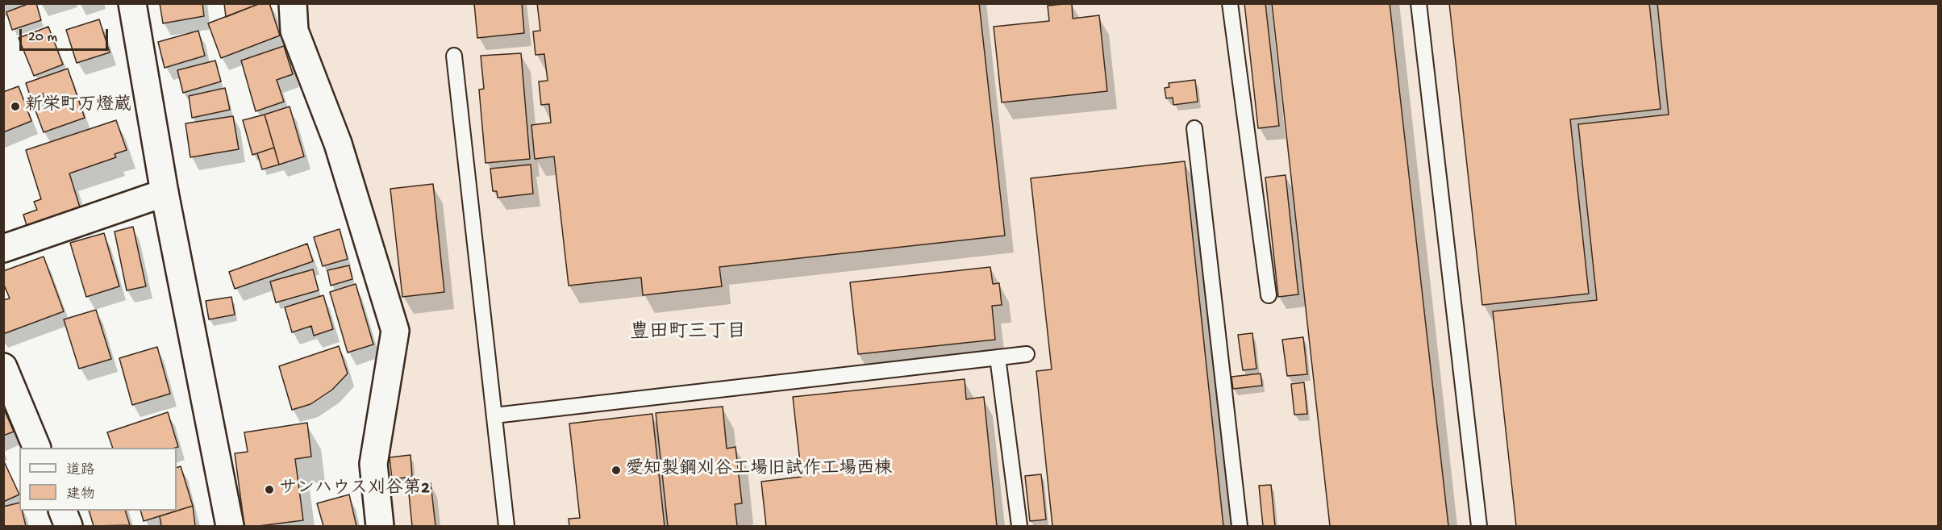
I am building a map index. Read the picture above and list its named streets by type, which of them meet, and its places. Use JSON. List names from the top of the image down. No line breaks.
{"districts":["豊田町三丁目"],"places":["新栄町万燈蔵","愛知製鋼刈谷工場旧試作工場西棟","サンハウス刈谷第2"],"legend":["道路","建物"],"scale_bar":"20 m"}
